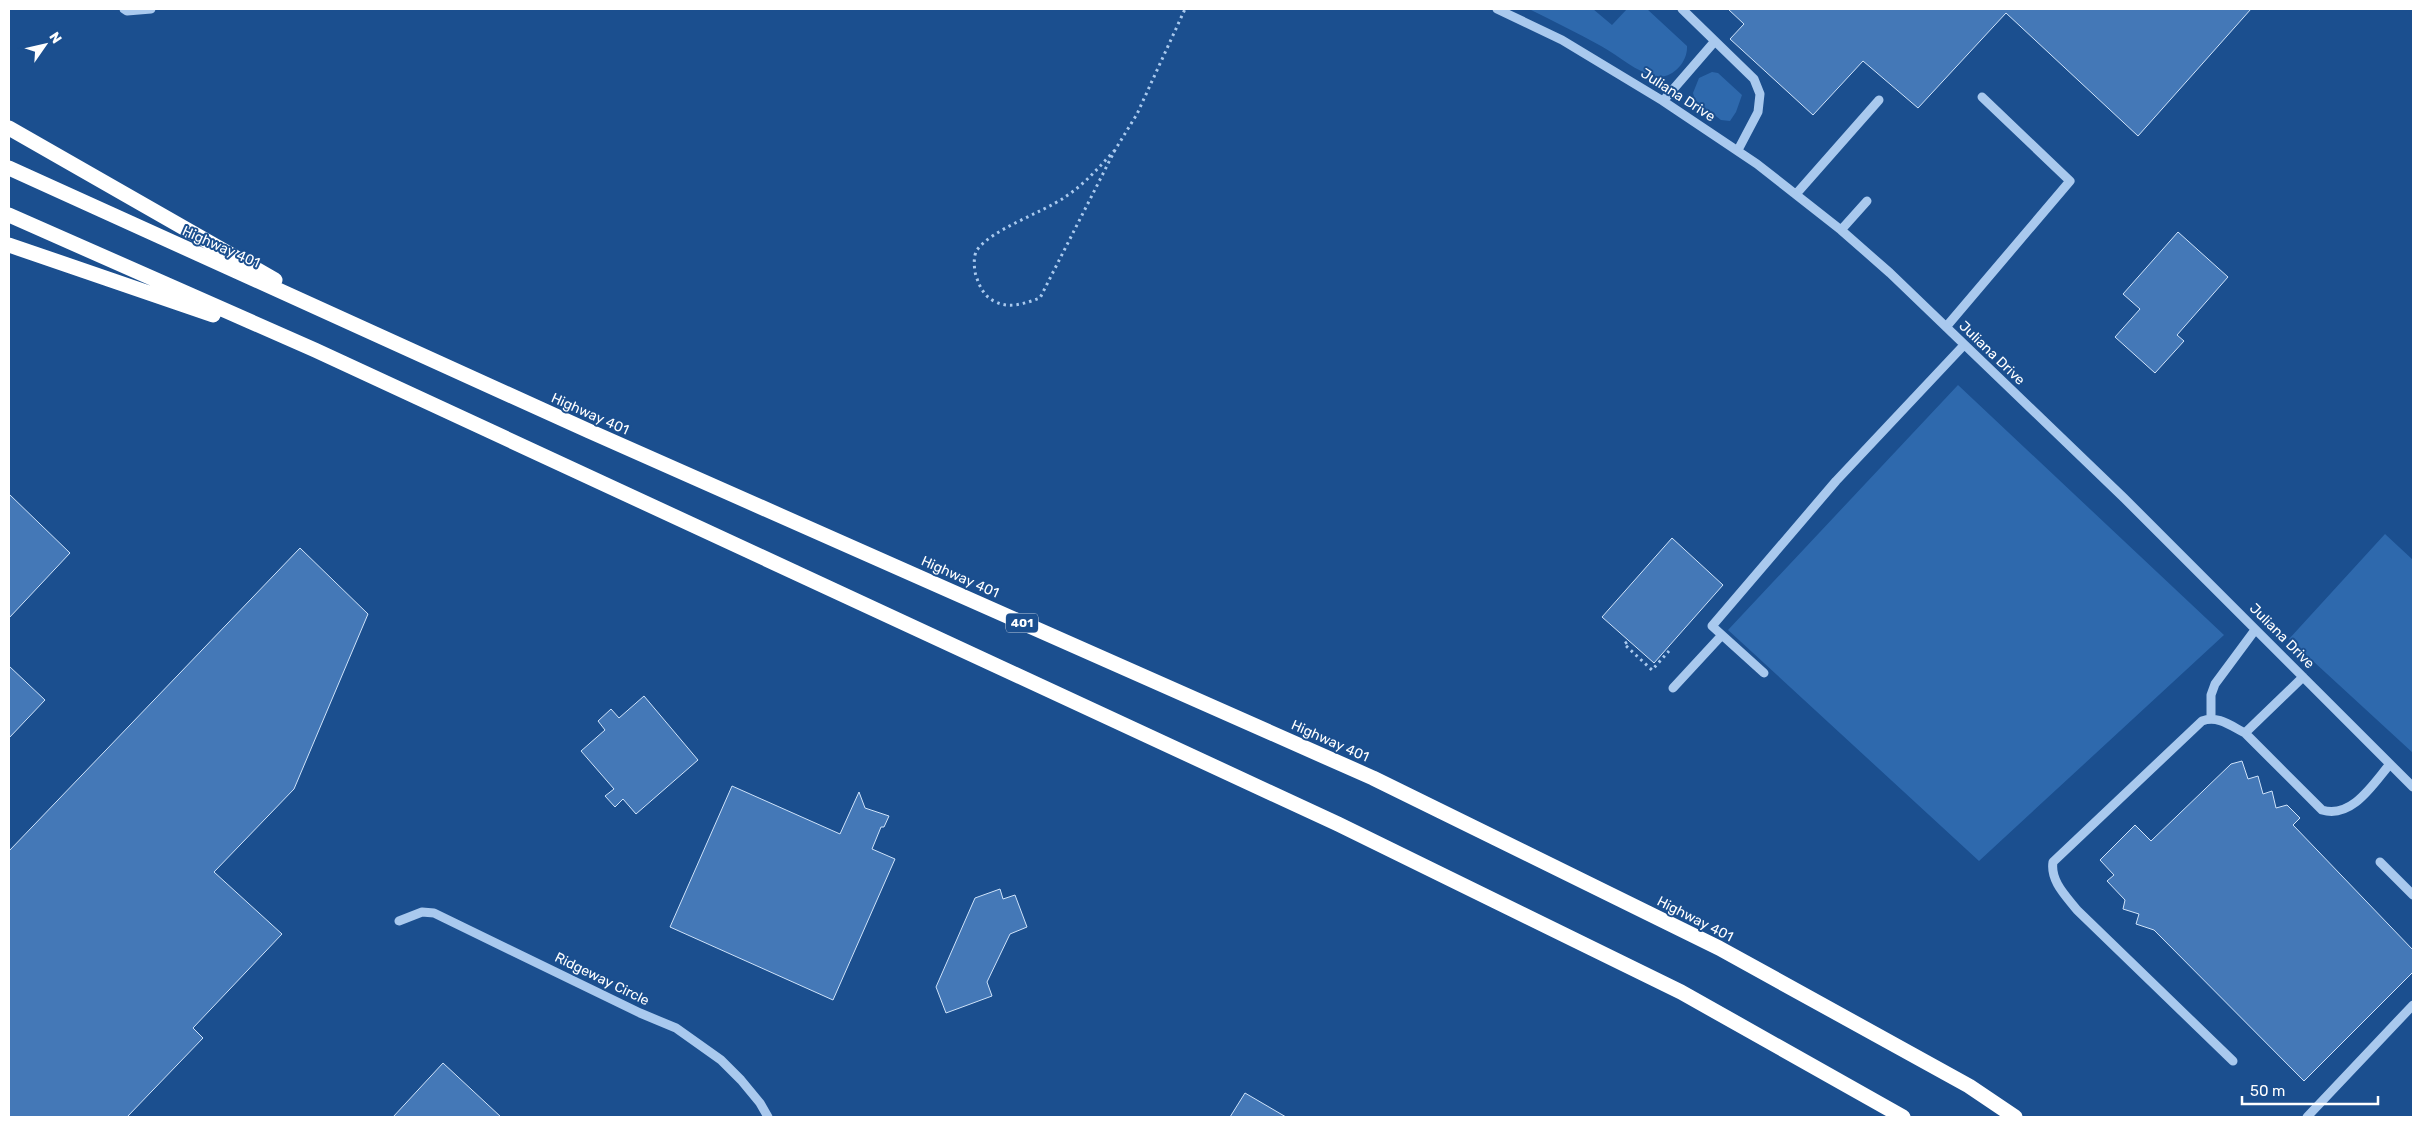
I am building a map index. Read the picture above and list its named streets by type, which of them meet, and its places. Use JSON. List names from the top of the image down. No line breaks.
{"streets":{"highway":["Highway 401","401"],"street":["Juliana Drive","Ridgeway Circle"]},"scale_bar":"50 m","north":"top right"}
